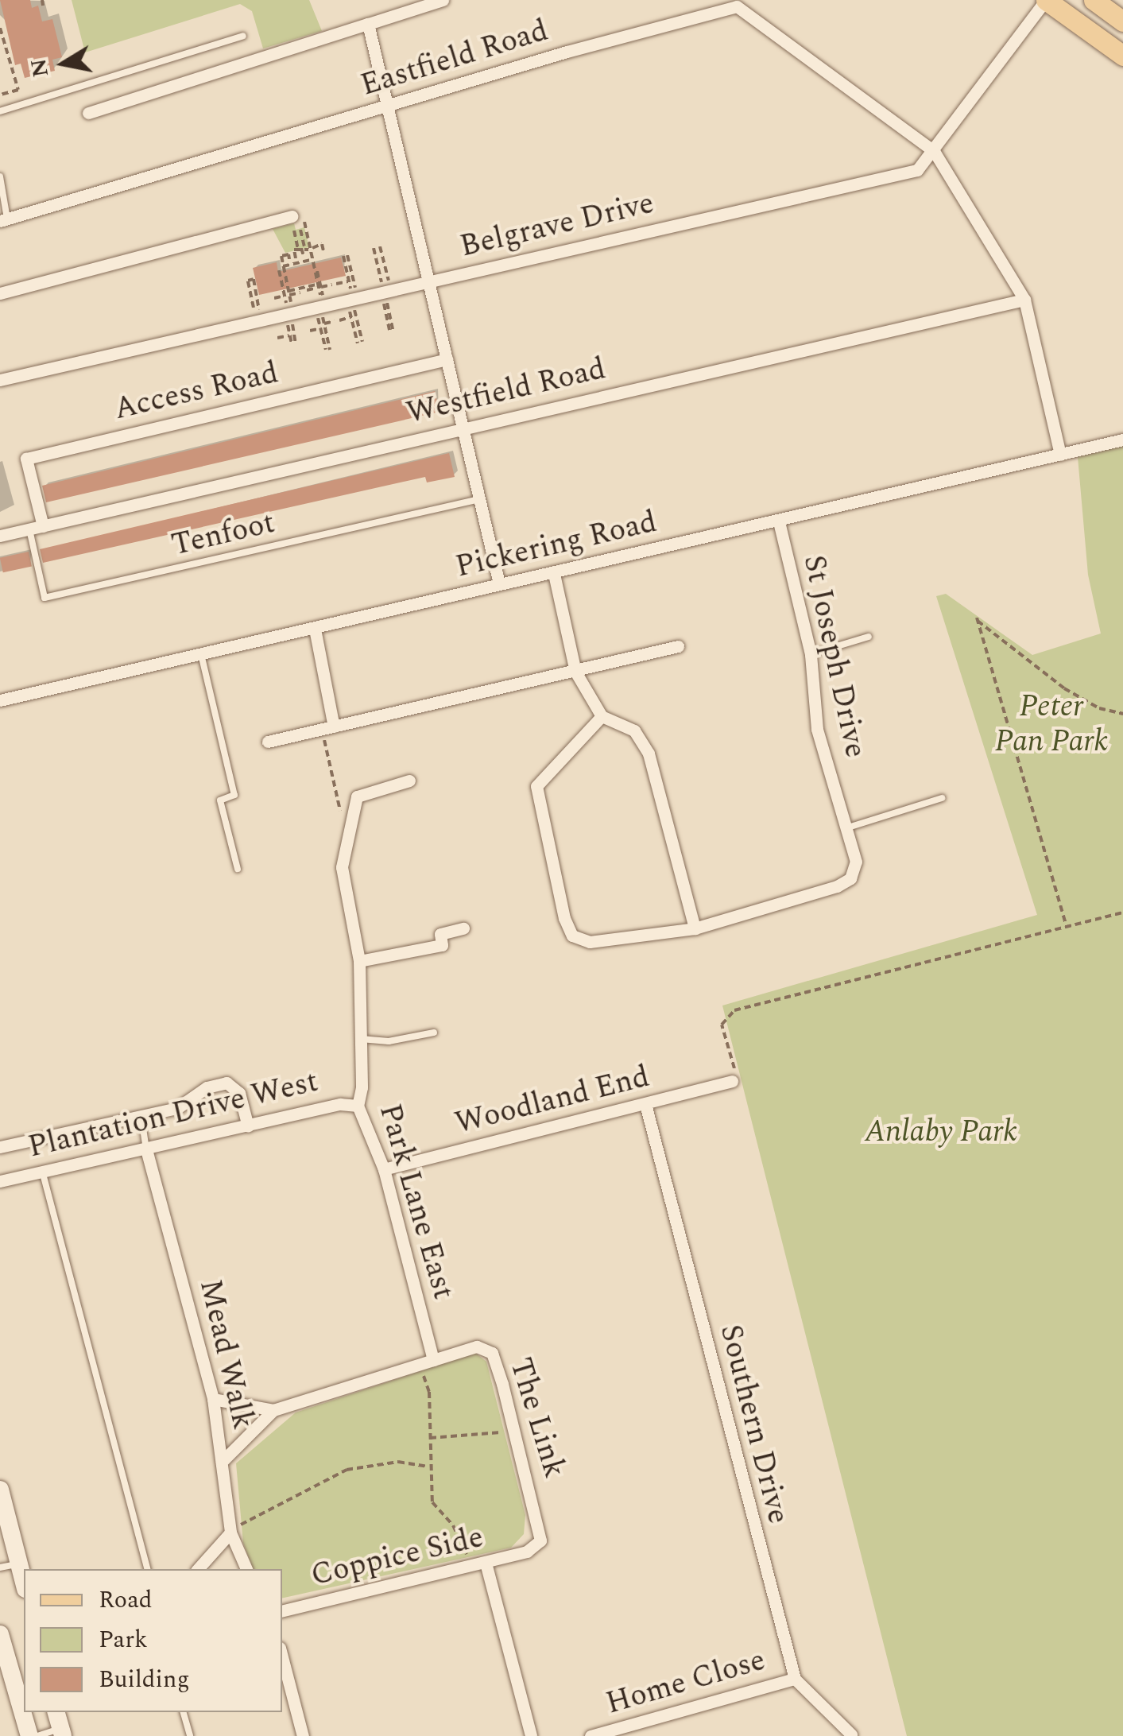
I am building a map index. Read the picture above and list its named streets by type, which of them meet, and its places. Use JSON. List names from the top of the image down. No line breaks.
{"streets":{"street":["Eastfield Road","Belgrave Drive","Access Road","Westfield Road","Pickering Road","St Joseph Drive","Woodland End","Plantation Drive West","Park Lane East","Mead Walk","The Link","Southern Drive","Coppice Side","Home Close"],"lane":["Tenfoot"]},"crossings":[["Eastfield Road","Belgrave Drive"],["Access Road","Westfield Road"],["Access Road","Tenfoot"],["Westfield Road","Tenfoot"],["Pickering Road","St Joseph Drive"],["Woodland End","Park Lane East"],["Woodland End","Southern Drive"],["Plantation Drive West","Park Lane East"],["Plantation Drive West","Mead Walk"],["Park Lane East","The Link"],["The Link","Coppice Side"],["Southern Drive","Home Close"]],"parks":["Peter Pan Park","Anlaby Park"],"legend":["Road","Park","Building"],"north":"left"}
